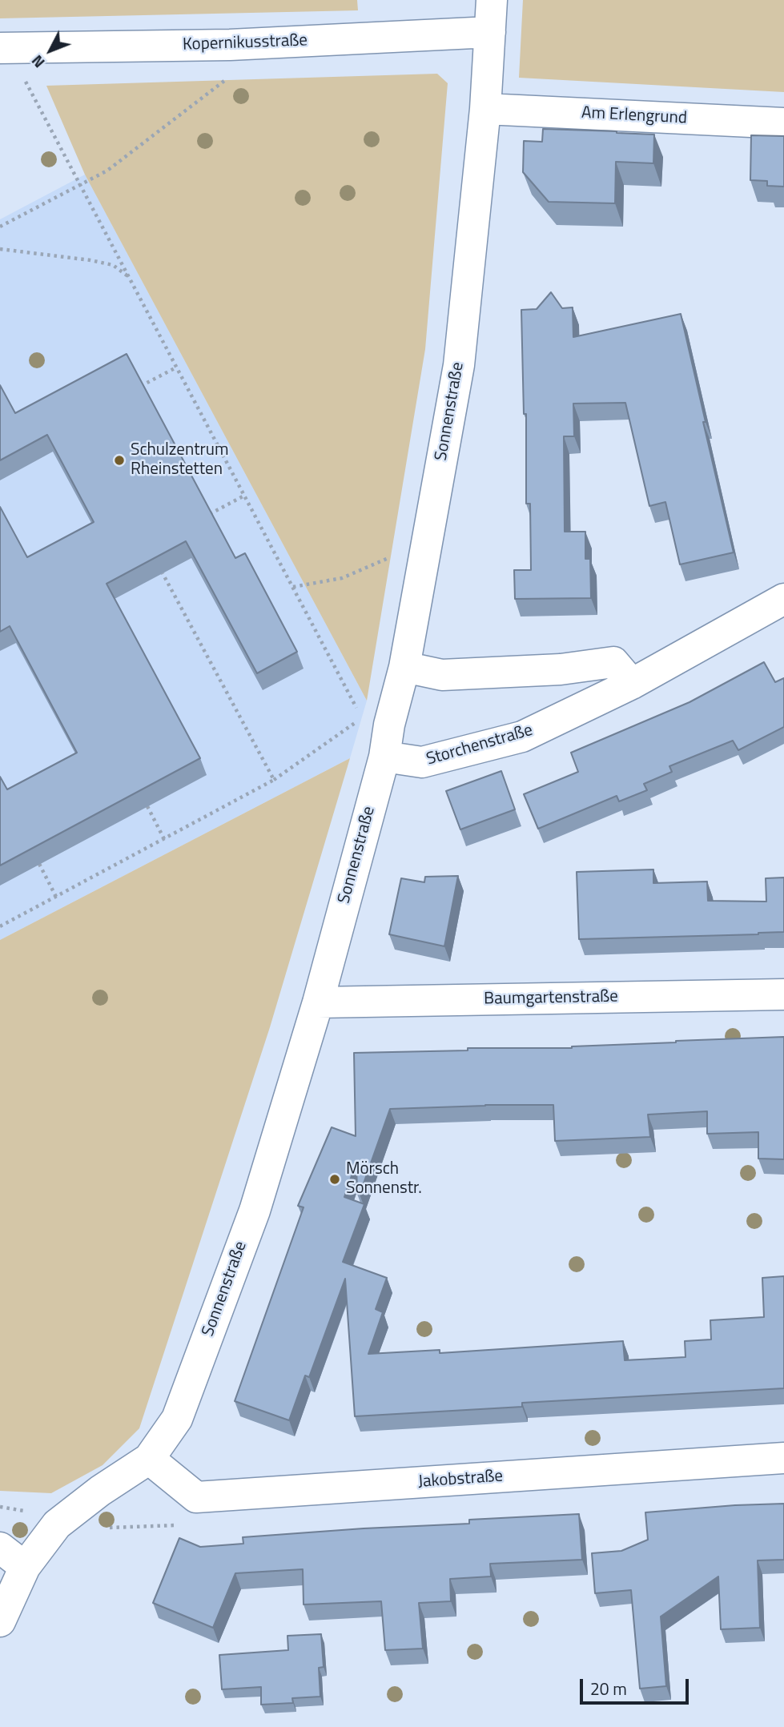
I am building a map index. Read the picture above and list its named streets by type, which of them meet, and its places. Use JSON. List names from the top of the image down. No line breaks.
{"streets":{"street":["Kopernikusstraße","Am Erlengrund","Sonnenstraße","Storchenstraße","Baumgartenstraße","Jakobstraße"]},"crossings":[["Kopernikusstraße","Sonnenstraße"],["Am Erlengrund","Sonnenstraße"],["Sonnenstraße","Storchenstraße"],["Sonnenstraße","Baumgartenstraße"]],"places":["Schulzentrum Rheinstetten","Mörsch Sonnenstr."],"scale_bar":"20 m","north":"bottom left"}
